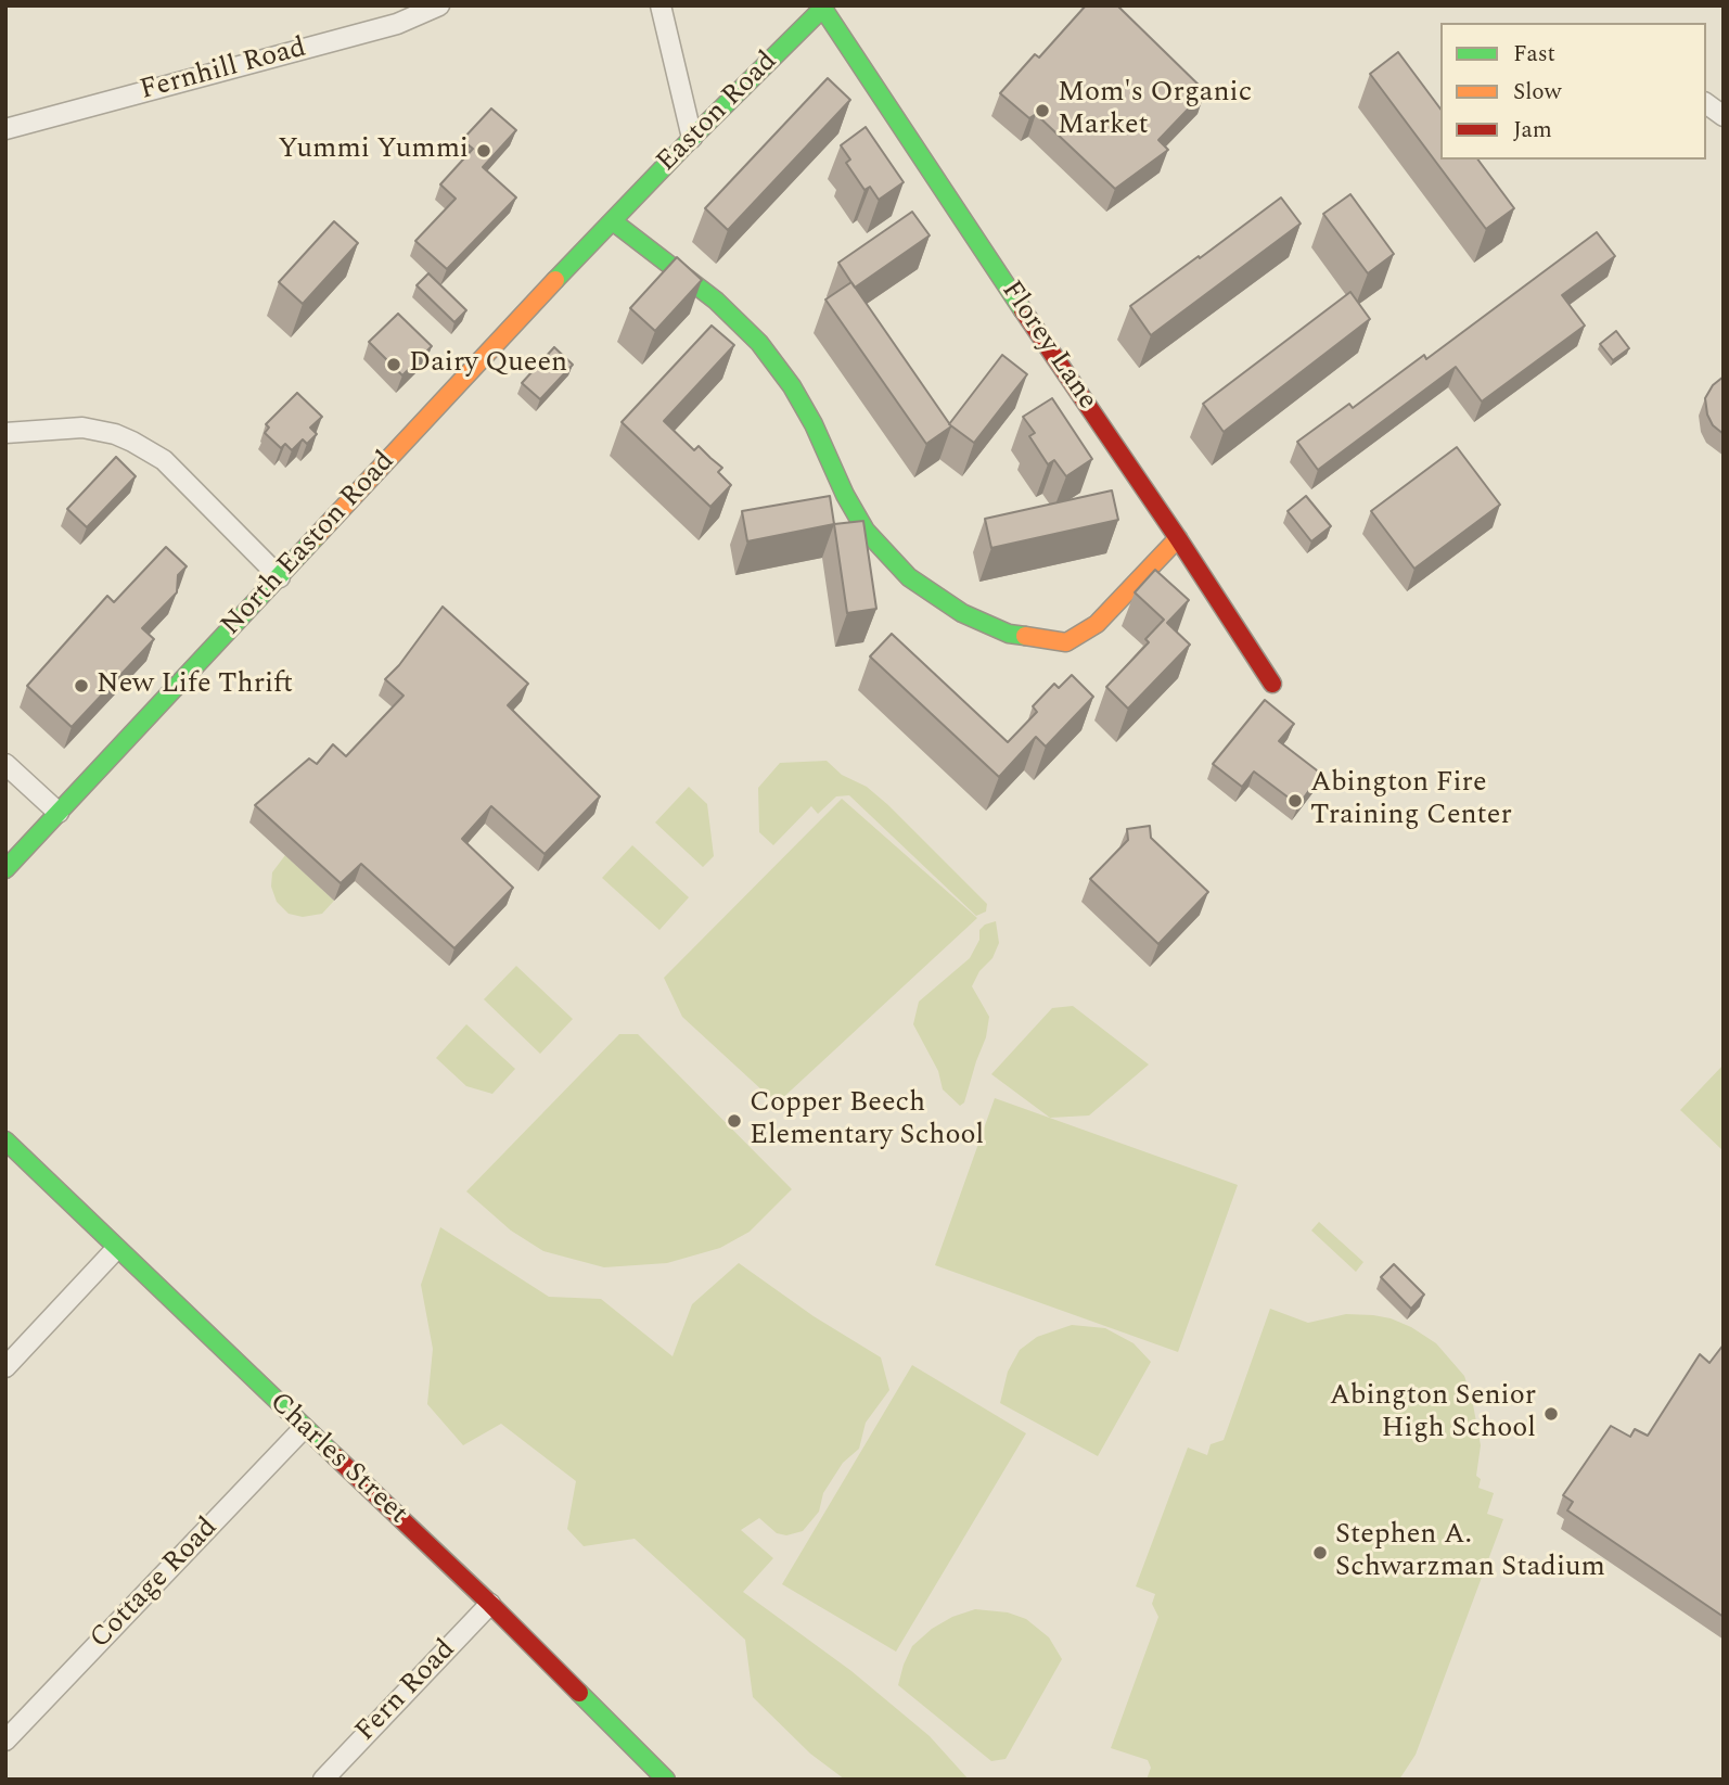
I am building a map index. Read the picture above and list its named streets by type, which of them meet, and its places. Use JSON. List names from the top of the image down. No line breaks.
{"streets":{"street":["Fernhill Road","Easton Road","Florey Lane","North Easton Road","Charles Street","Cottage Road","Fern Road"]},"crossings":[["Easton Road","Florey Lane"],["Easton Road","North Easton Road"],["Charles Street","Cottage Road"],["Charles Street","Fern Road"]],"places":["Mom's Organic Market","Yummi Yummi","Dairy Queen","New Life Thrift","Abington Fire Training Center","Copper Beech Elementary School","Abington Senior High School","Stephen A. Schwarzman Stadium"],"legend":["Fast","Slow","Jam"]}
